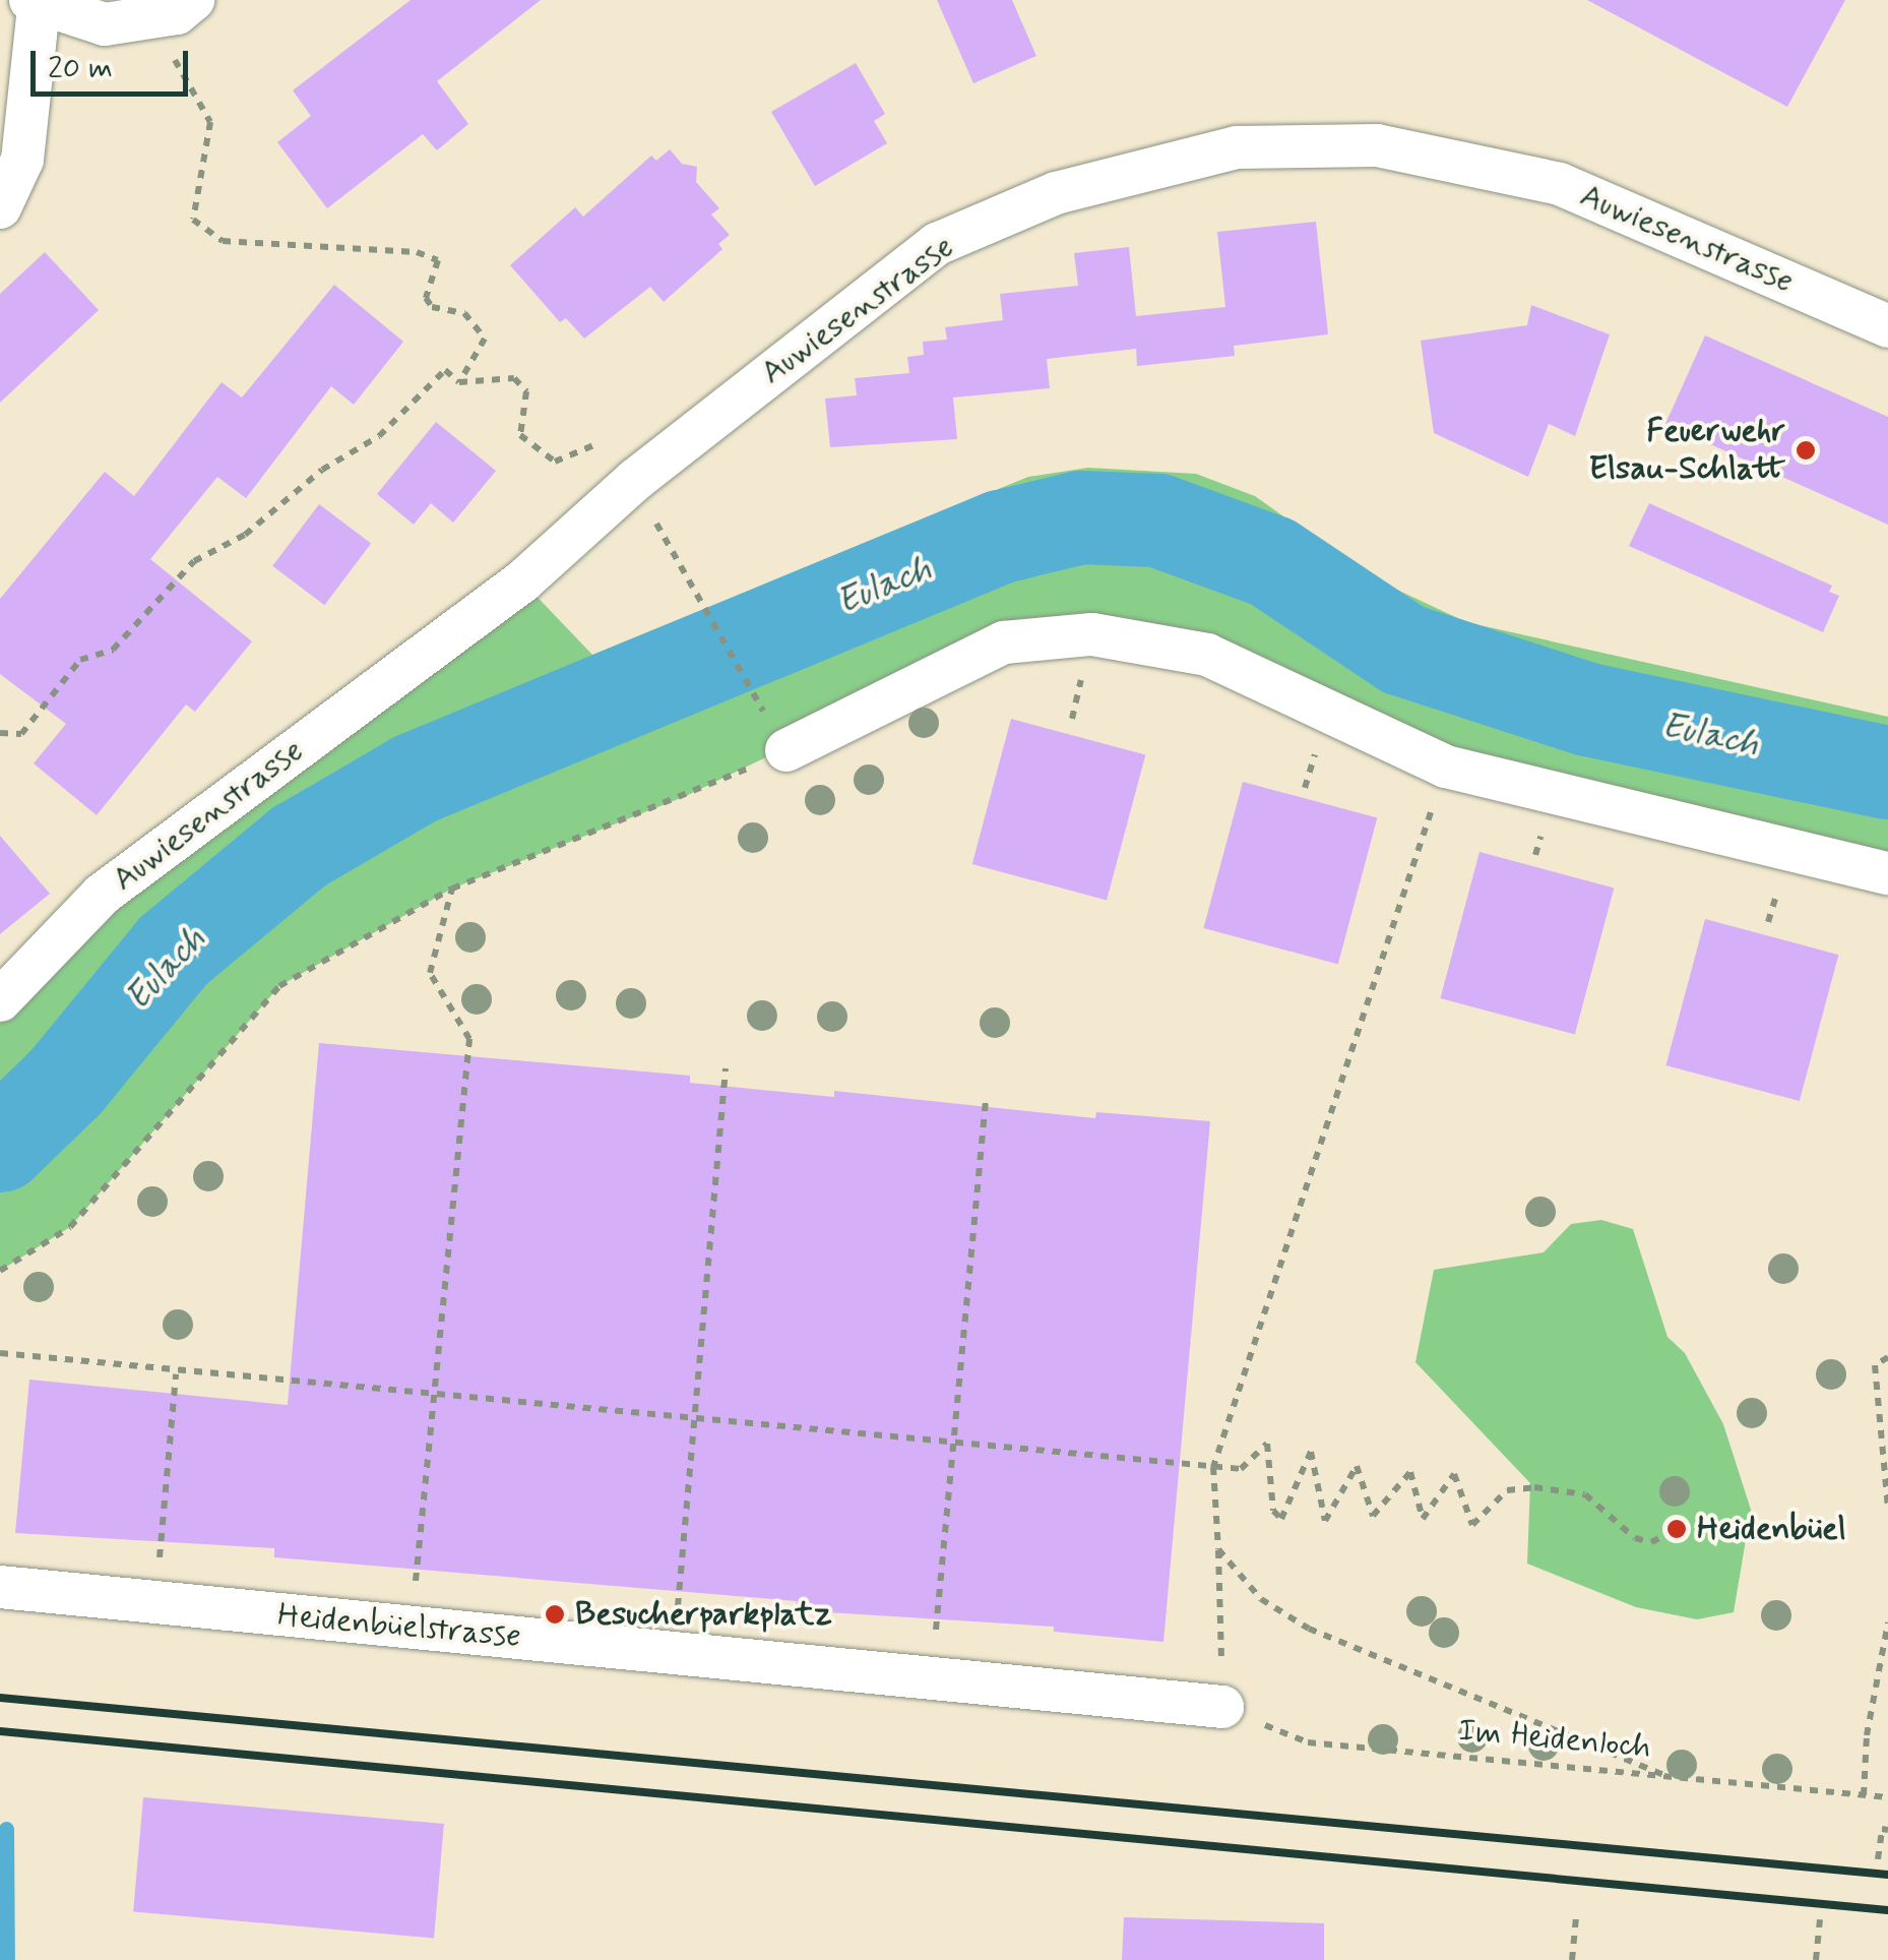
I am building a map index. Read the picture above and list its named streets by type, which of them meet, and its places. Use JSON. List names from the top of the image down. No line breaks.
{"streets":{"street":["Auwiesenstrasse","Heidenbüelstrasse"],"path":["Im Heidenloch"]},"crossings":[["Heidenbüelstrasse","Im Heidenloch"]],"water":["Eulach"],"places":["Feuerwehr Elsau-Schlatt","Heidenbüel","Besucherparkplatz"],"scale_bar":"20 m"}
